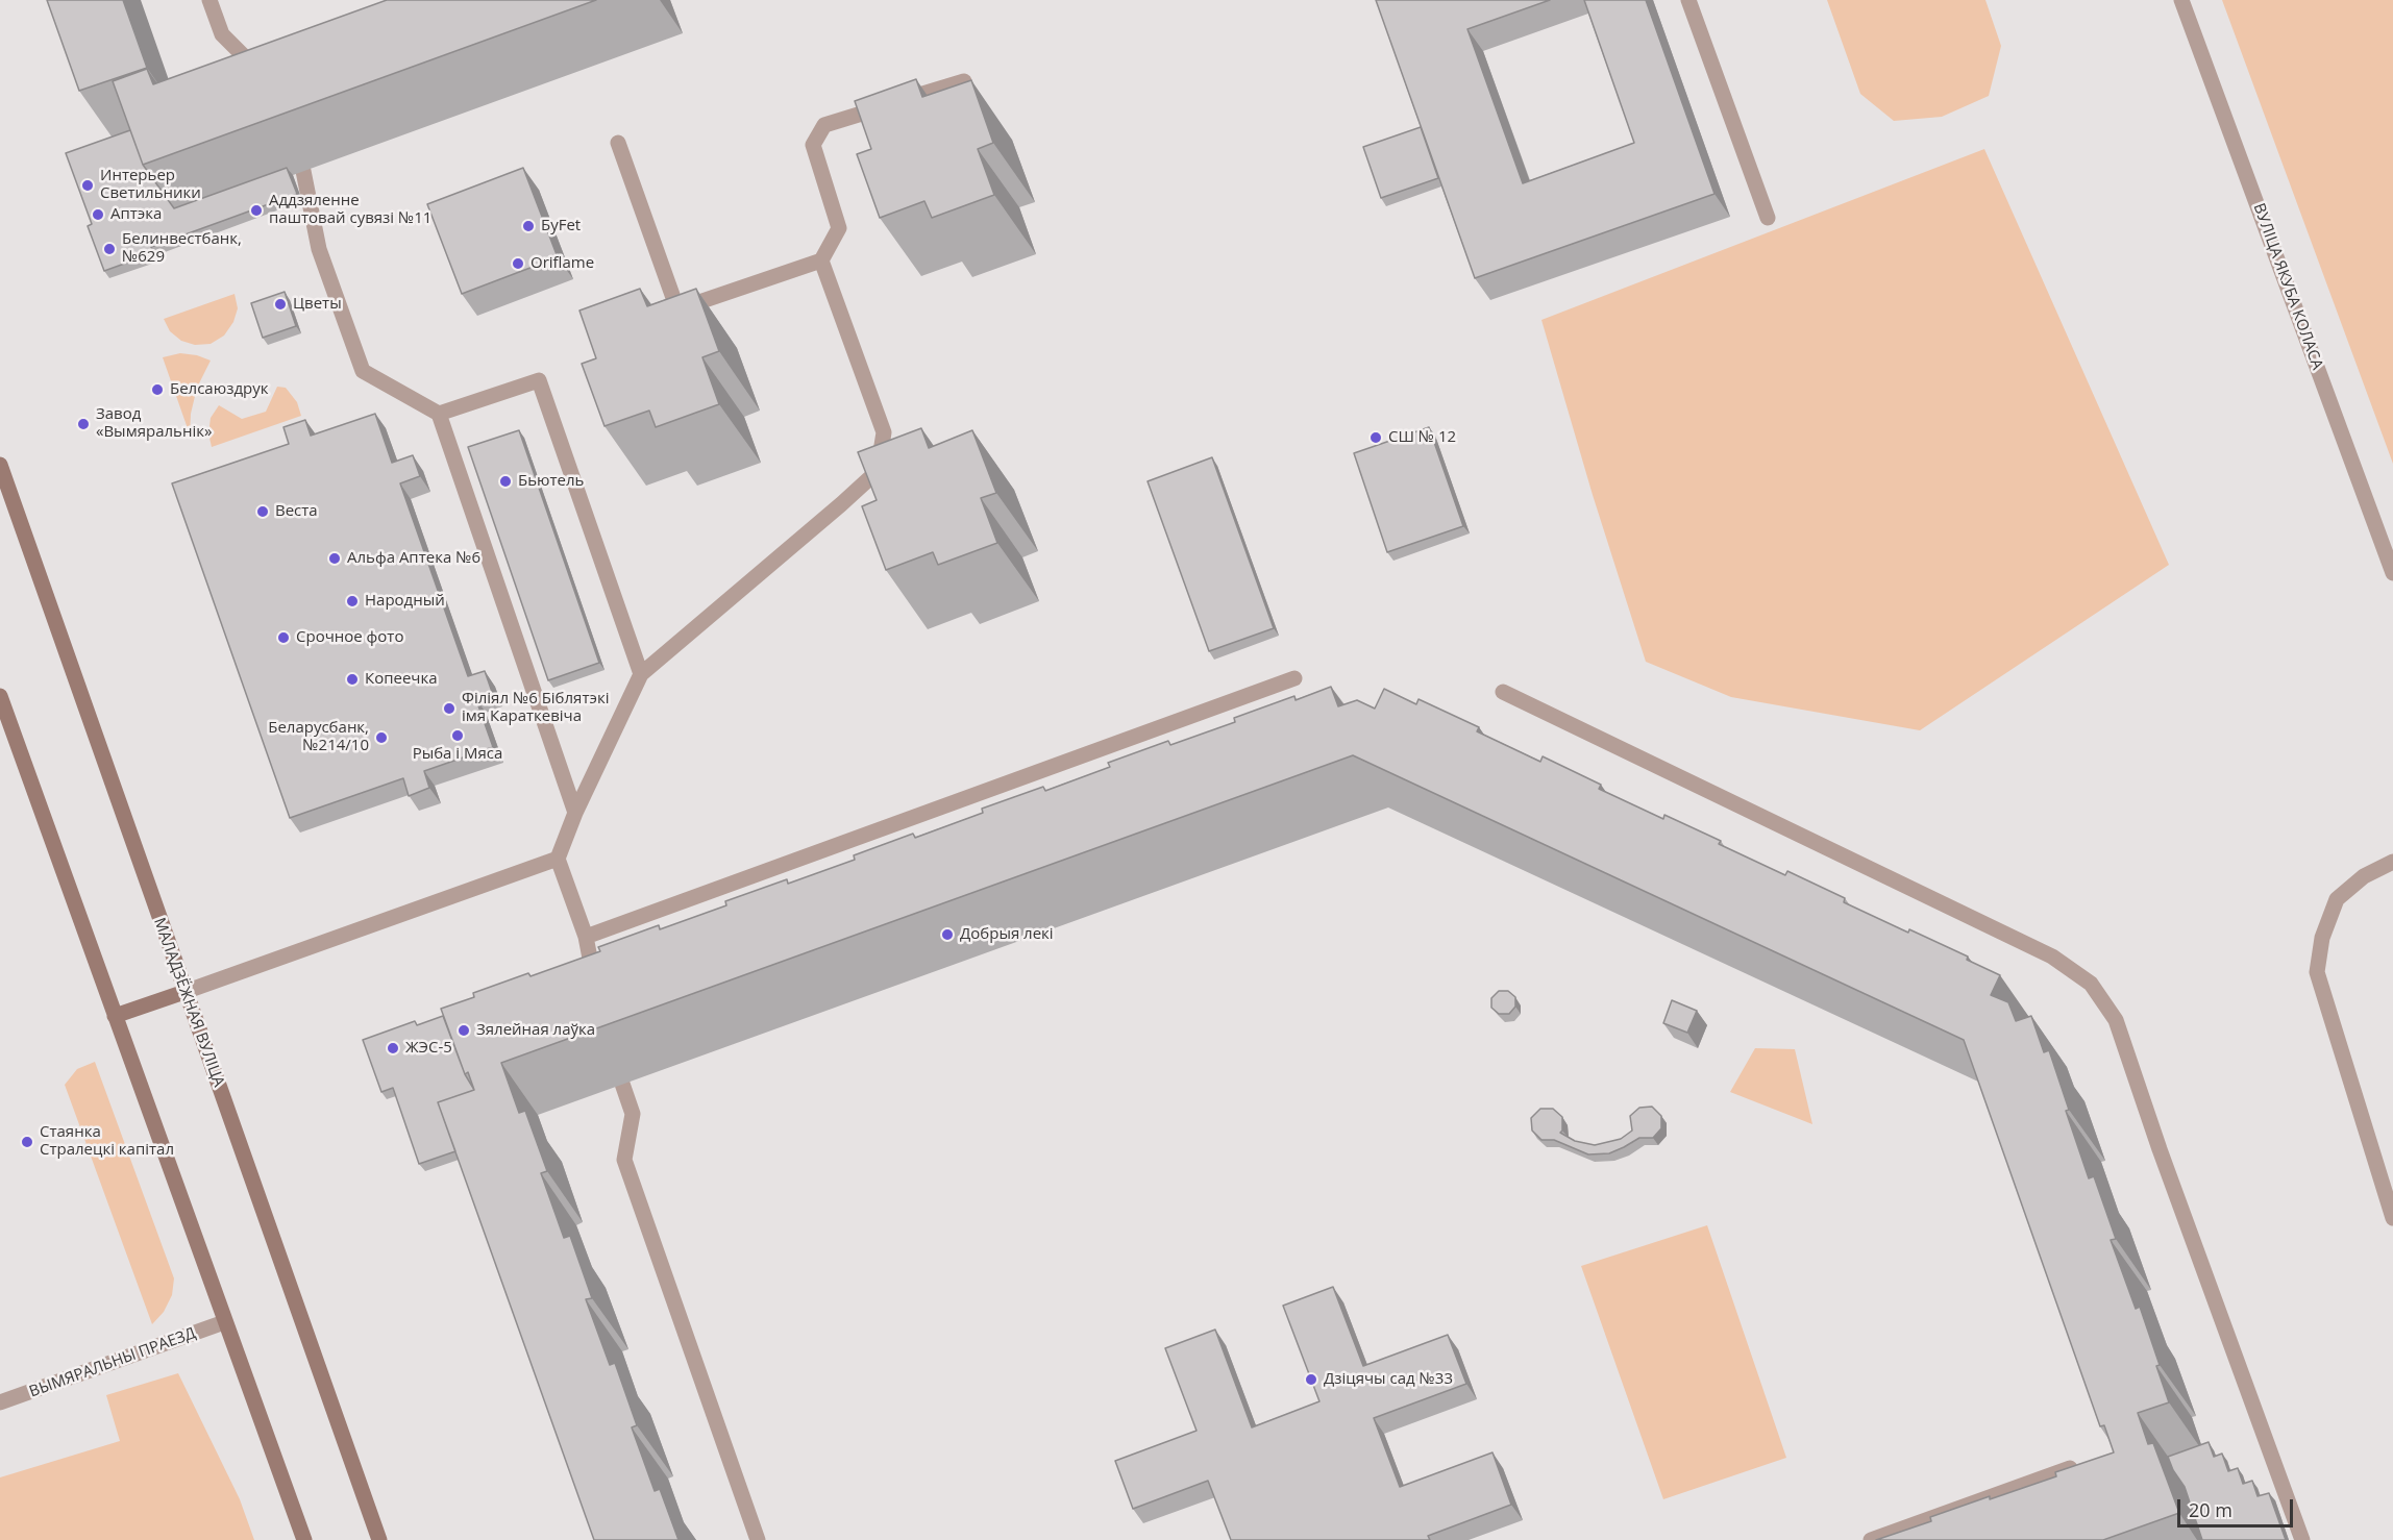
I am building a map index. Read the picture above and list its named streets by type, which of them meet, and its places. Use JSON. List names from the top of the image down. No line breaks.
{"streets":{"main road":["МАЛАДЗЁЖНАЯ ВУЛІЦА"],"street":["ВУЛІЦА ЯКУБА КОЛАСА","ВЫМЯРАЛЬНЫ ПРАЕЗД"]},"places":["Интерьер Светильники","Аддзяленне паштовай сувязі №11","Аптэка","БуFet","Белинвестбанк, №629","Oriflame","Цветы","Белсаюздрук","Завод «Вымяральнік»","СШ № 12","Бьютель","Веста","Альфа Аптека №6","Народный","Срочное фото","Копеечка","Філіял №6 Біблятэкі імя Караткевіча","Рыба і Мяса","Беларусбанк, №214/10","Добрыя лекі","Зялейная лаўка","ЖЭС-5","Стаянка Стралецкі капітал","Дзіцячы сад №33"],"scale_bar":"20 m"}
